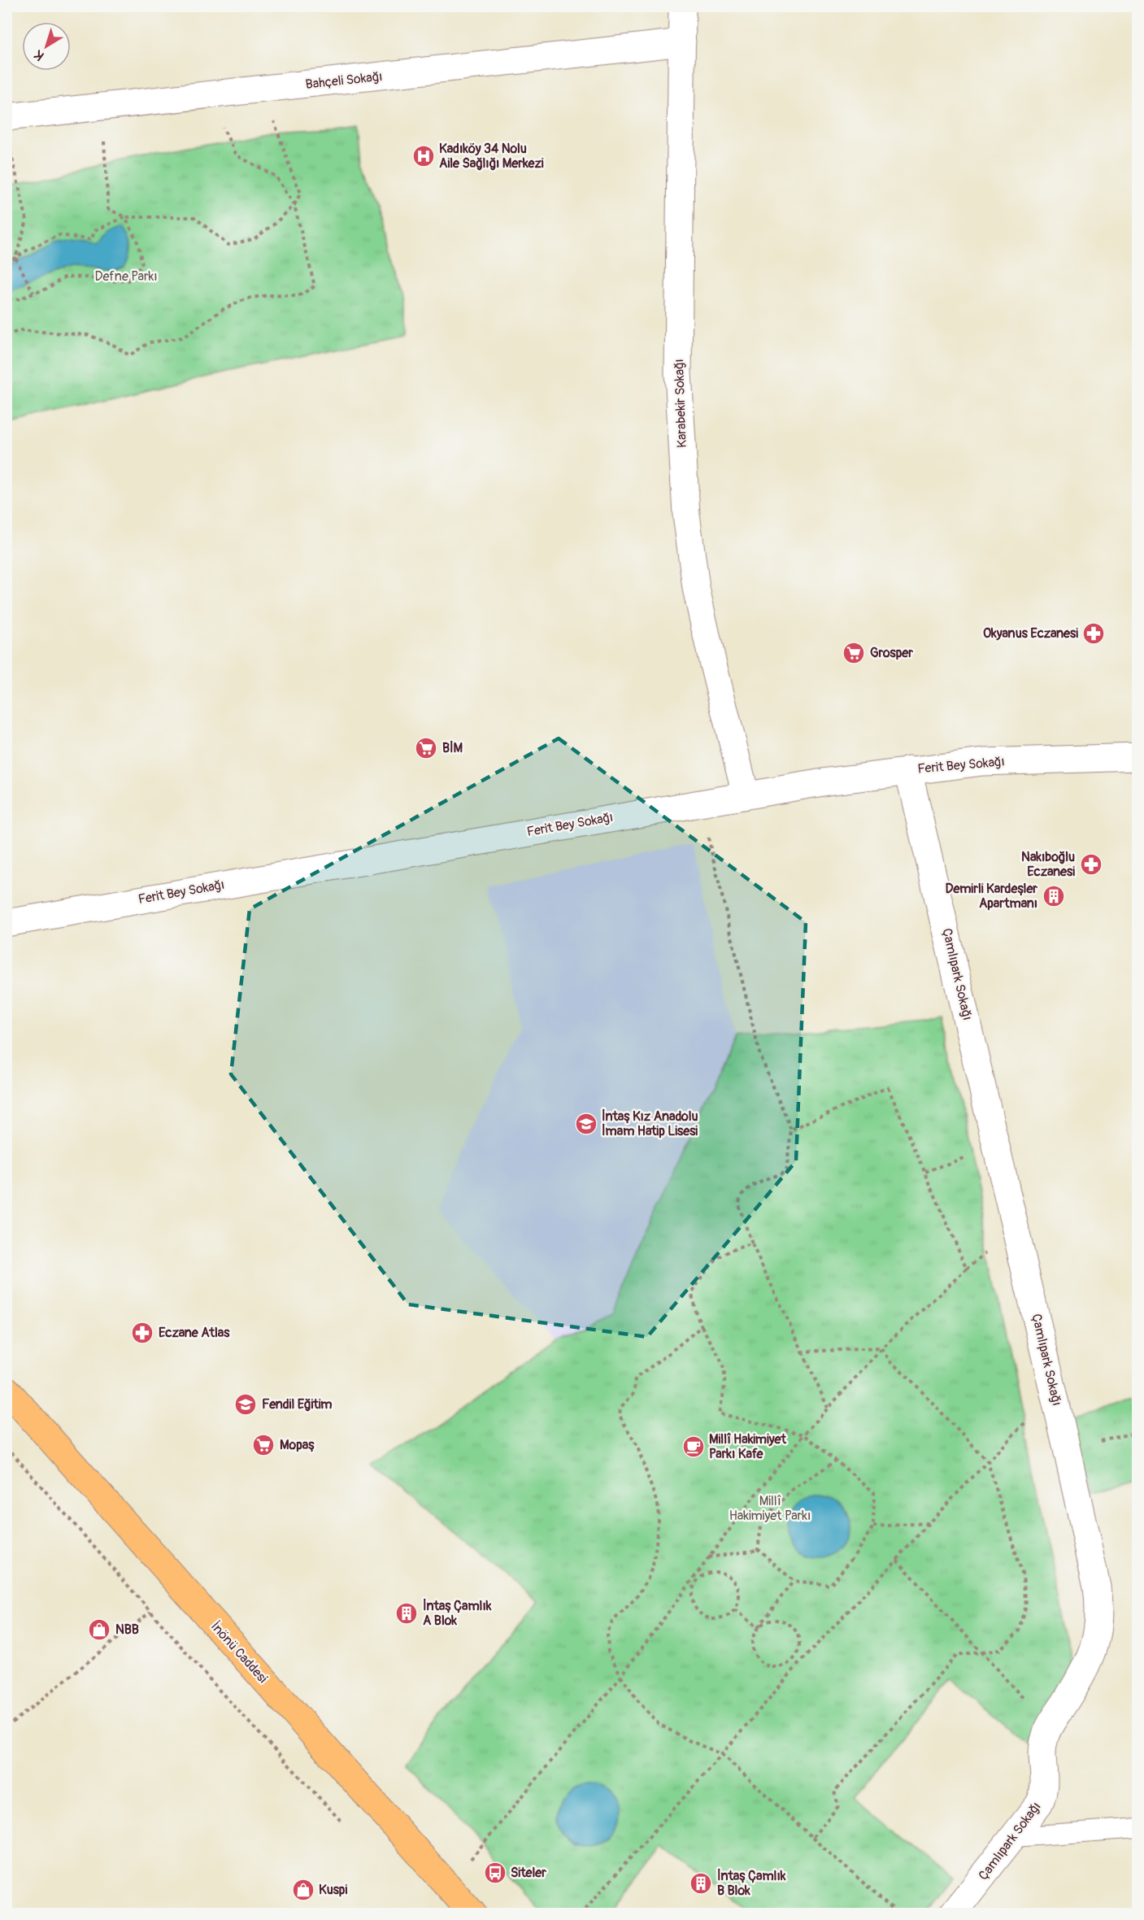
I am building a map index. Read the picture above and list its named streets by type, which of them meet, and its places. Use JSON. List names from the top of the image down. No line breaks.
{"streets":{"main road":["İnönü Caddesi"],"street":["Bahçeli Sokağı","Karabekir Sokağı","Ferit Bey Sokağı","Çamlıpark Sokağı"]},"crossings":[["Bahçeli Sokağı","Karabekir Sokağı"],["Karabekir Sokağı","Ferit Bey Sokağı"],["Ferit Bey Sokağı","Çamlıpark Sokağı"]],"parks":["Defne Parkı","Millî Hakimiyet Parkı"],"places":{"hospital":["Kadıköy 34 Nolu Aile Sağlığı Merkezi"],"pharmacy":["Okyanus Eczanesi","Nakıboğlu Eczanesi","Eczane Atlas"],"supermarket":["Grosper","BİM","Mopaş"],"building":["Demirli Kardeşler Apartmanı","İntaş Çamlık A Blok","İntaş Çamlık B Blok"],"school or university":["İntaş Kız Anadolu İmam Hatip Lisesi","Fendil Eğitim"],"cafe":["Millî Hakimiyet Parkı Kafe"],"shop":["NBB","Kuspi"],"bus stop":["Siteler"]},"north":"bottom left"}
